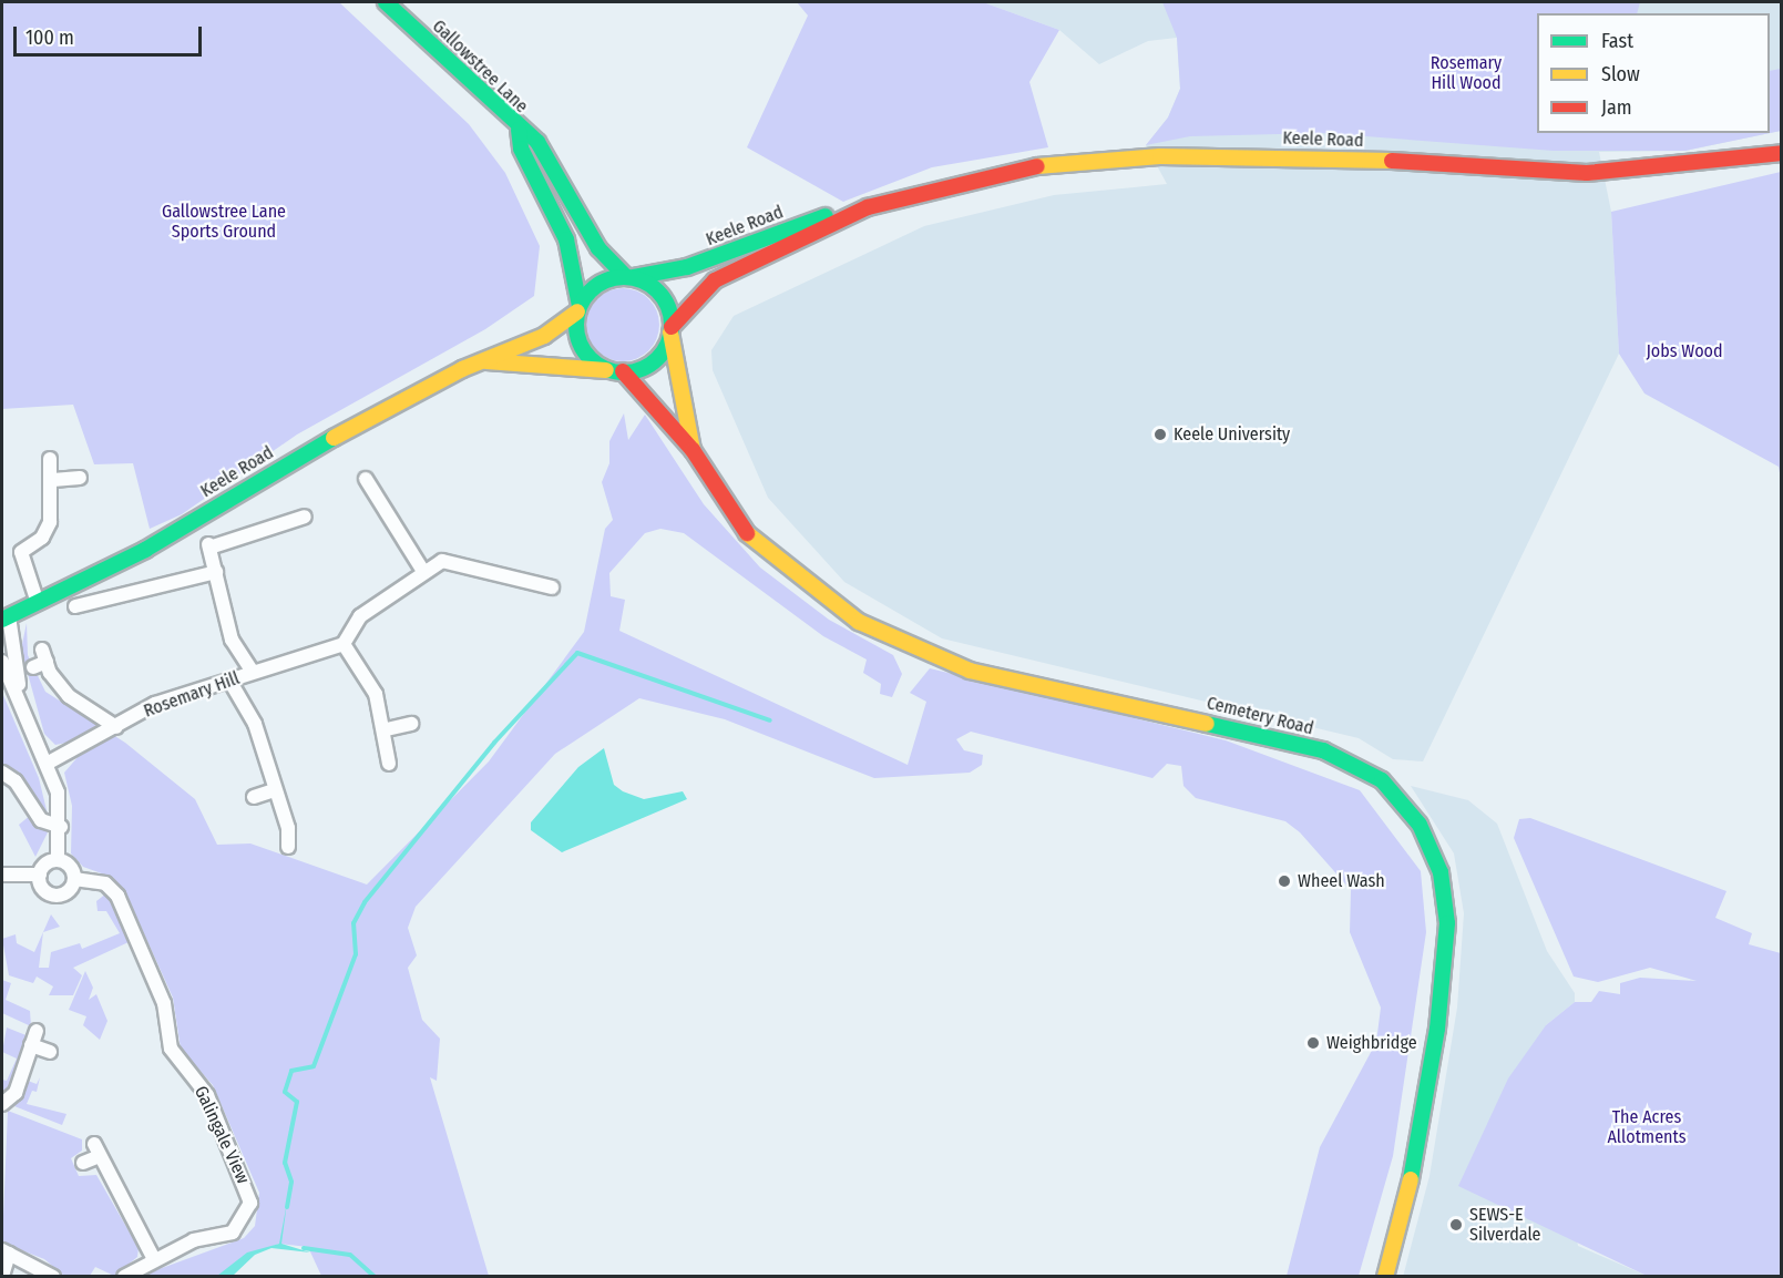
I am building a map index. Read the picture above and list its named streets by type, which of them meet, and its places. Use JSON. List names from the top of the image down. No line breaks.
{"streets":{"main road":["Gallowstree Lane","Keele Road","Cemetery Road"],"street":["Rosemary Hill","Galingale View"]},"crossings":[["Gallowstree Lane","Keele Road"],["Gallowstree Lane","Cemetery Road"],["Keele Road","Rosemary Hill"],["Keele Road","Cemetery Road"],["Keele Road","Galingale View"]],"parks":["Rosemary Hill Wood","Gallowstree Lane Sports Ground","Jobs Wood","The Acres Allotments"],"places":["Keele University","Wheel Wash","Weighbridge","SEWS-E Silverdale"],"legend":["Fast","Slow","Jam"],"scale_bar":"100 m"}
